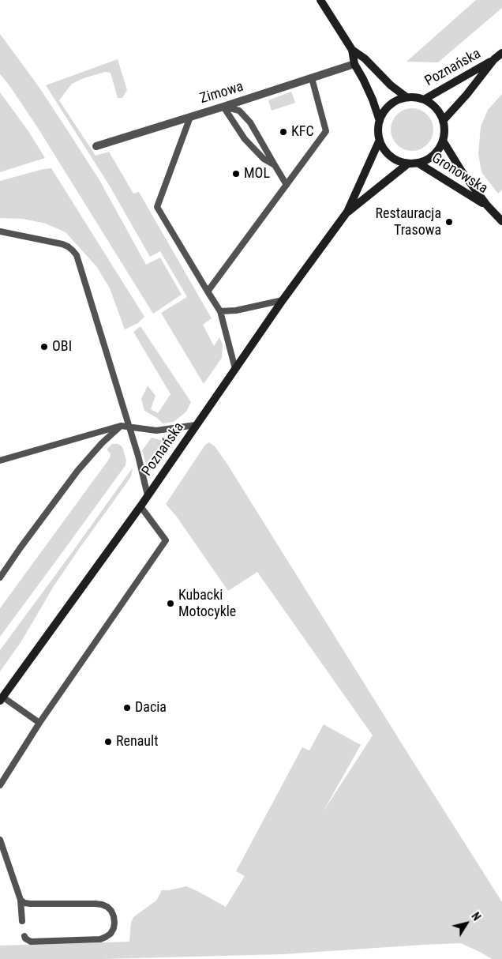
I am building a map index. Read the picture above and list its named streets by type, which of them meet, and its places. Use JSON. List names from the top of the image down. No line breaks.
{"streets":{"main road":["Poznańska","Gronowska"],"street":["Zimowa"]},"crossings":[["Poznańska","Gronowska"]],"places":["KFC","MOL","Restauracja Trasowa","OBI","Kubacki Motocykle","Dacia","Renault"],"north":"top right"}
